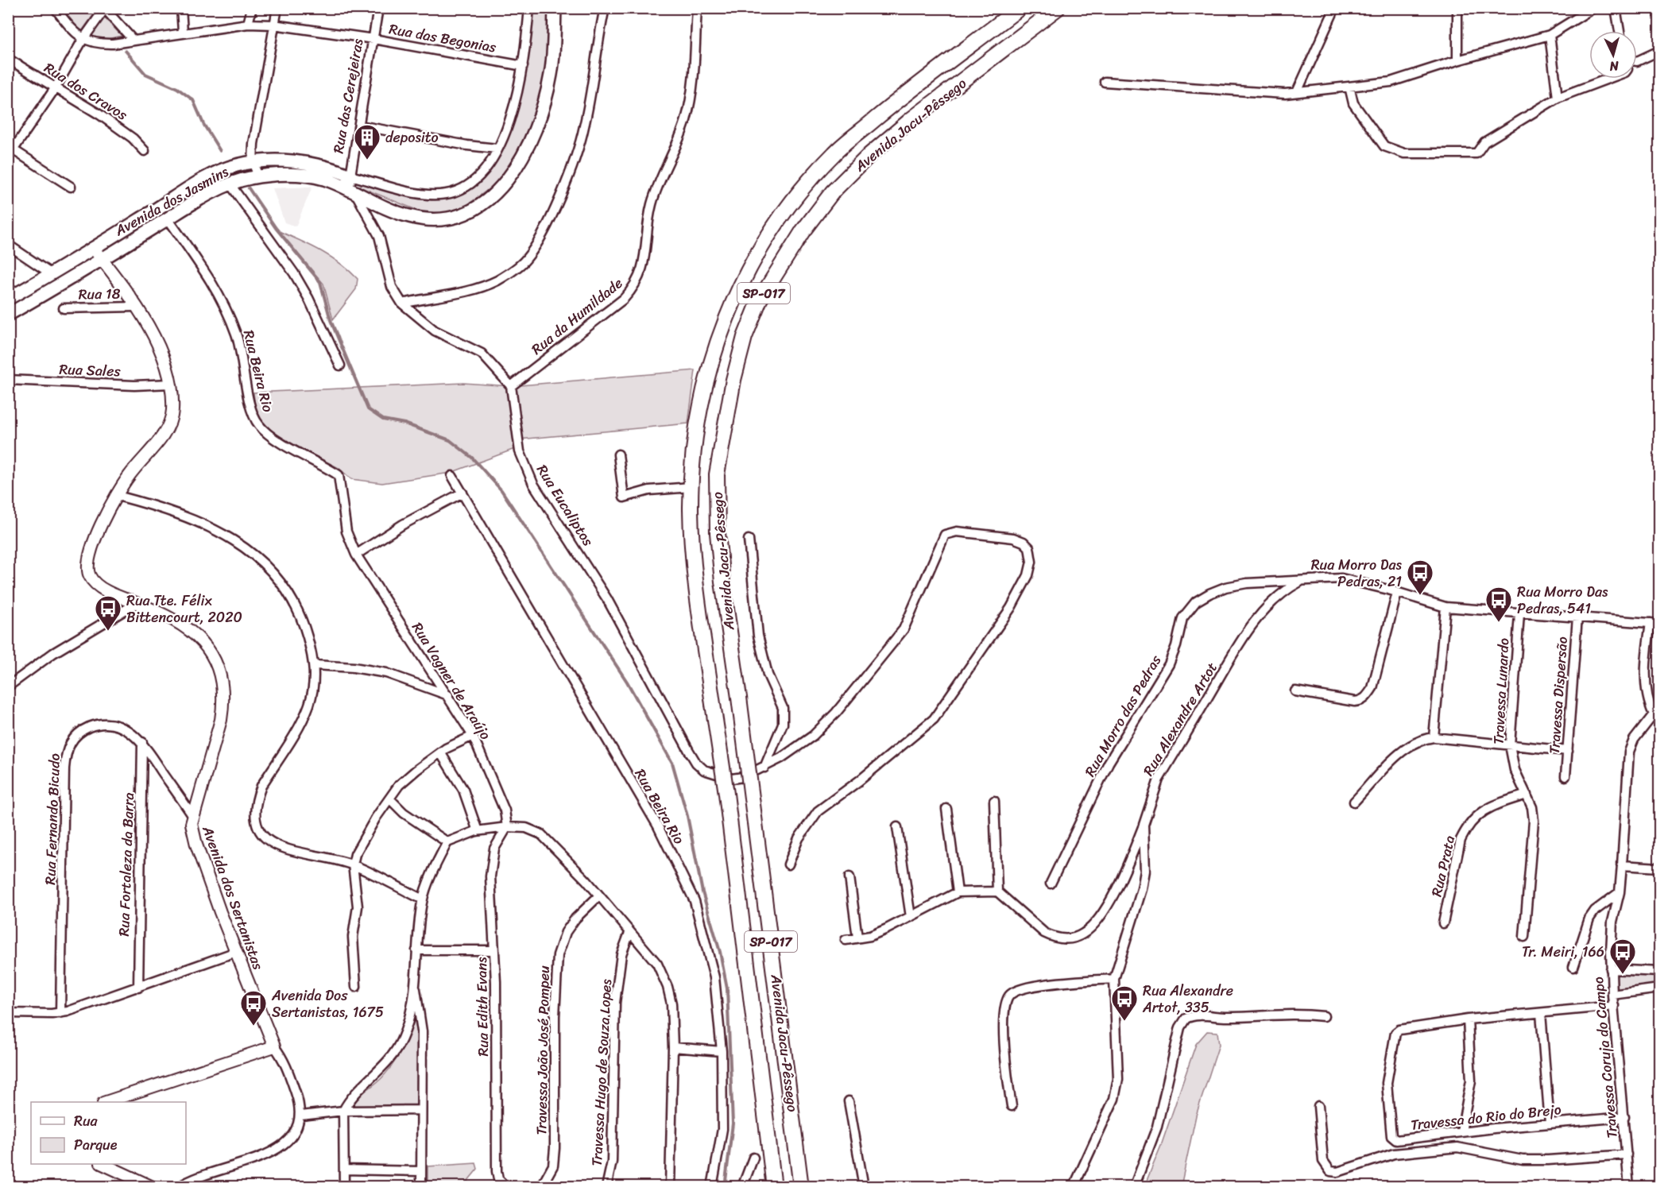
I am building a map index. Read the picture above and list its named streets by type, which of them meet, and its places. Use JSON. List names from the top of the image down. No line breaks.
{"streets":{"highway":["Avenida Jacu-Pêssego","SP-017"],"main road":["Rua das Cerejeiras","Avenida dos Jasmins"],"street":["Rua das Begonias","Rua dos Cravos","Rua 18","Rua da Humildade","Rua Sales","Rua Beira Rio","Rua Eucaliptos","Rua Vagner de Araújo","Travessa Lunardo","Travessa Dispersão","Rua Morro das Pedras","Rua Alexandre Artot","Rua Fernando Bicudo","Rua Fortaleza da Barra","Rua Prata","Avenida dos Sertanistas","Rua Edith Evans","Travessa João José Pompeu","Travessa Coruja do Campo","Travessa Hugo de Souza Lopes","Travessa do Rio do Brejo"]},"crossings":[["Rua das Begonias","Rua das Cerejeiras"],["Rua das Begonias","Avenida dos Jasmins"],["Rua das Cerejeiras","Avenida dos Jasmins"],["Avenida dos Jasmins","Rua Beira Rio"],["Avenida dos Jasmins","Avenida dos Sertanistas"],["Rua 18","Avenida dos Sertanistas"],["Rua da Humildade","Rua Eucaliptos"],["Rua Sales","Avenida dos Sertanistas"],["Rua Beira Rio","Rua Vagner de Araújo"],["Rua Vagner de Araújo","Rua Edith Evans"],["Travessa Lunardo","Rua Morro das Pedras"],["Travessa Lunardo","Rua Prata"],["Travessa Dispersão","Rua Morro das Pedras"],["Rua Morro das Pedras","Rua Alexandre Artot"],["Rua Morro das Pedras","Travessa Coruja do Campo"],["Rua Fernando Bicudo","Rua Fortaleza da Barra"],["Rua Fernando Bicudo","Avenida dos Sertanistas"],["Travessa Coruja do Campo","Travessa do Rio do Brejo"]],"places":{"building":["deposito"],"bus stop":["Rua Morro Das Pedras, 21","Rua Morro Das Pedras, 541","Rua Tte. Félix Bittencourt, 2020","Tr. Meiri, 166","Rua Alexandre Artot, 335","Avenida Dos Sertanistas, 1675"]},"legend":["Rua","Parque"],"north":"bottom"}
